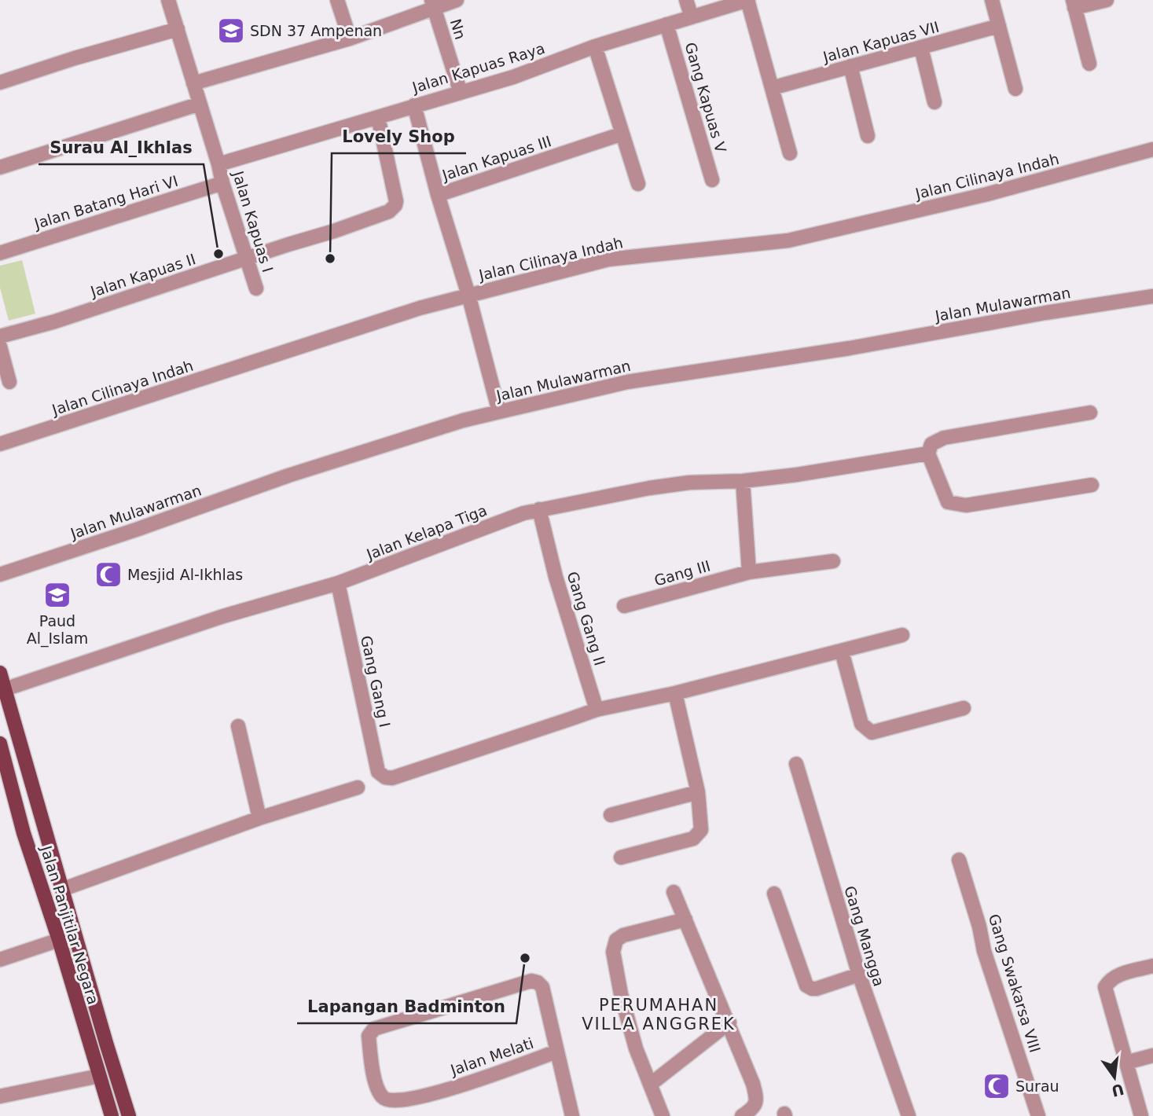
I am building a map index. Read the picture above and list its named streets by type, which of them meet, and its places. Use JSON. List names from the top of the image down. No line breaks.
{"streets":{"main road":["Jalan Panjitilar Negara"],"street":["Nn","Jalan Kapuas VII","Jalan Kapuas Raya","Gang Kapuas V","Jalan Kapuas III","Jalan Cilinaya Indah","Jalan Batang Hari VI","Jalan Kapuas I","Jalan Kapuas II","Jalan Mulawarman","Jalan Kelapa Tiga","Gang III","Gang Gang II","Gang Gang I","Gang Mangga","Gang Swakarsa VIII","Jalan Melati"]},"crossings":[["Nn","Jalan Kapuas Raya"],["Jalan Kapuas Raya","Gang Kapuas V"],["Jalan Kapuas Raya","Jalan Kapuas III"],["Jalan Kapuas Raya","Jalan Kapuas I"],["Jalan Kapuas Raya","Jalan Kapuas II"],["Jalan Batang Hari VI","Jalan Kapuas I"],["Jalan Kapuas I","Jalan Kapuas II"],["Jalan Kelapa Tiga","Gang Gang II"],["Jalan Kelapa Tiga","Gang Gang I"],["Gang Gang II","Gang Gang I"]],"districts":["PERUMAHAN VILLA ANGGREK"],"places":{"school or university":["SDN 37 Ampenan","Paud Al_Islam"],"other":["Surau Al_Ikhlas","Lovely Shop","Lapangan Badminton"],"mosque":["Mesjid Al-Ikhlas","Surau"]},"north":"bottom"}
